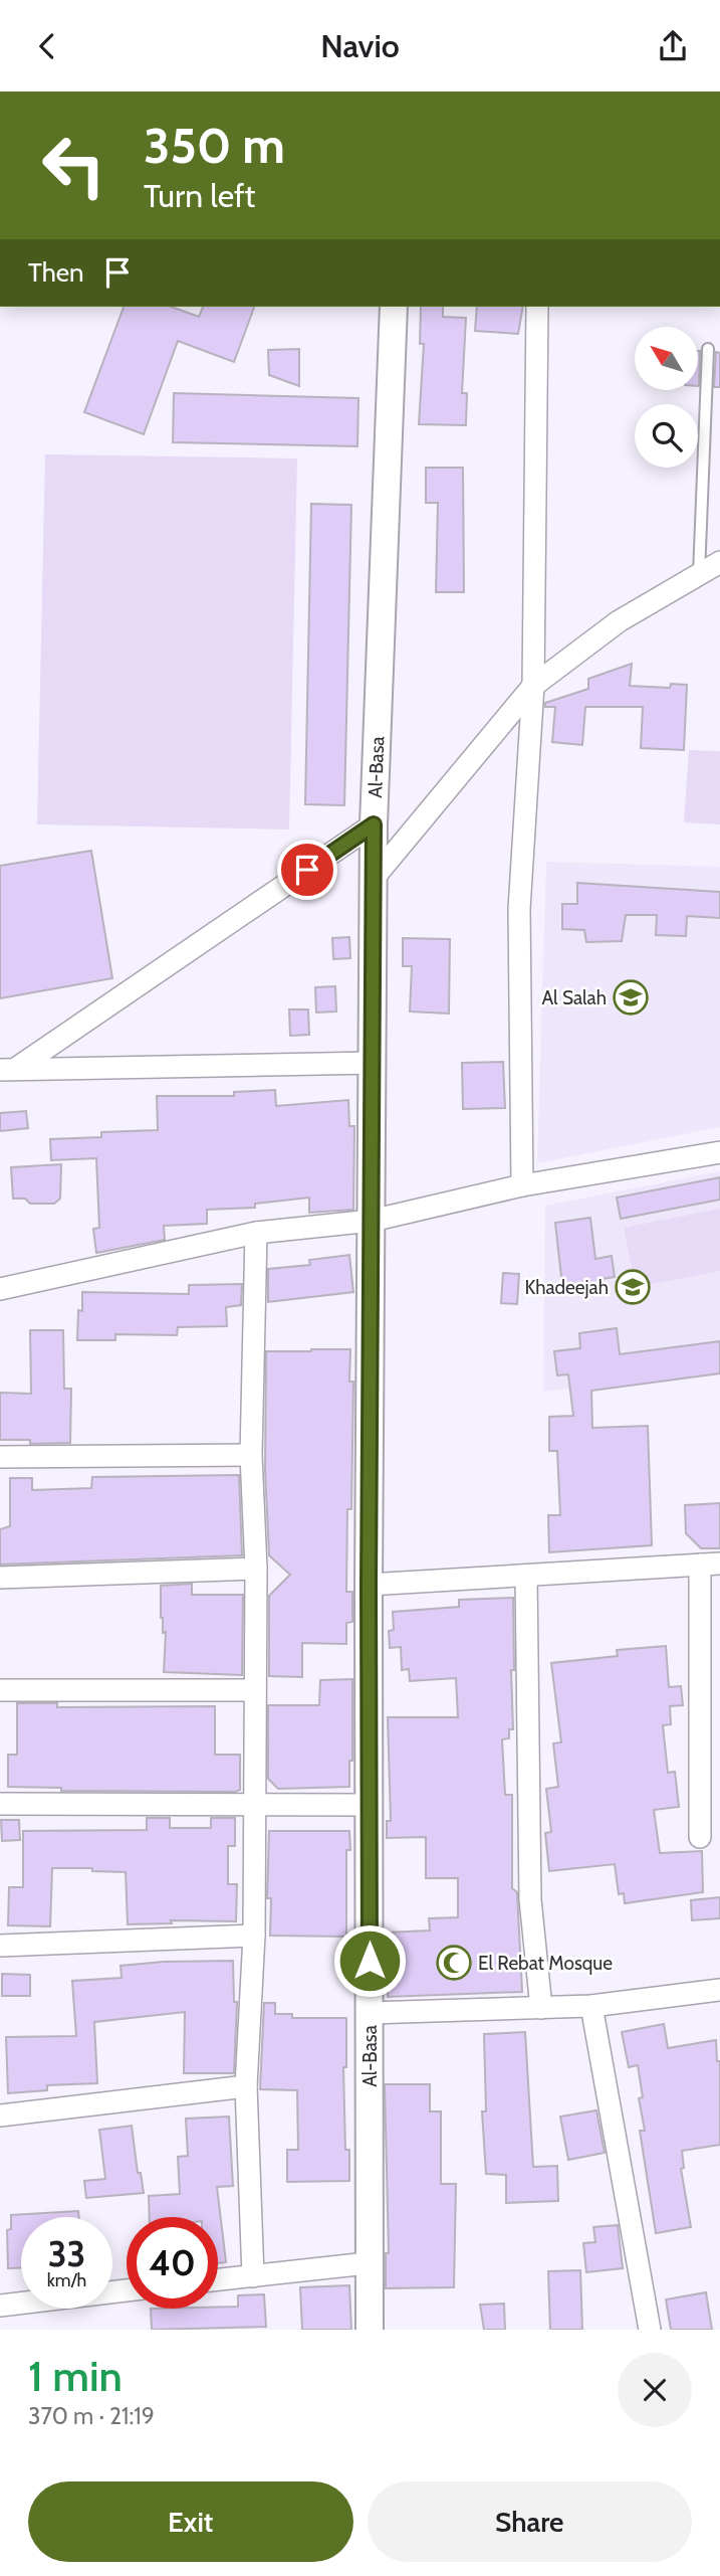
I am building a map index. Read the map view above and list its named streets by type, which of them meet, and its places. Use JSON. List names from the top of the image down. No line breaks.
{"streets":{"street":["Al-Basa"]},"places":{"school or university":["Al Salah","Khadeejah"],"mosque":["El Rebat Mosque"]},"north":"top left","page":{"header":"Navio","turn":["350 m","Turn left"],"then":"Then","speed":"33 km/h","limit":"40","heading":["1 min","370 m · 21:19"],"buttons":["Exit","Share"]}}
